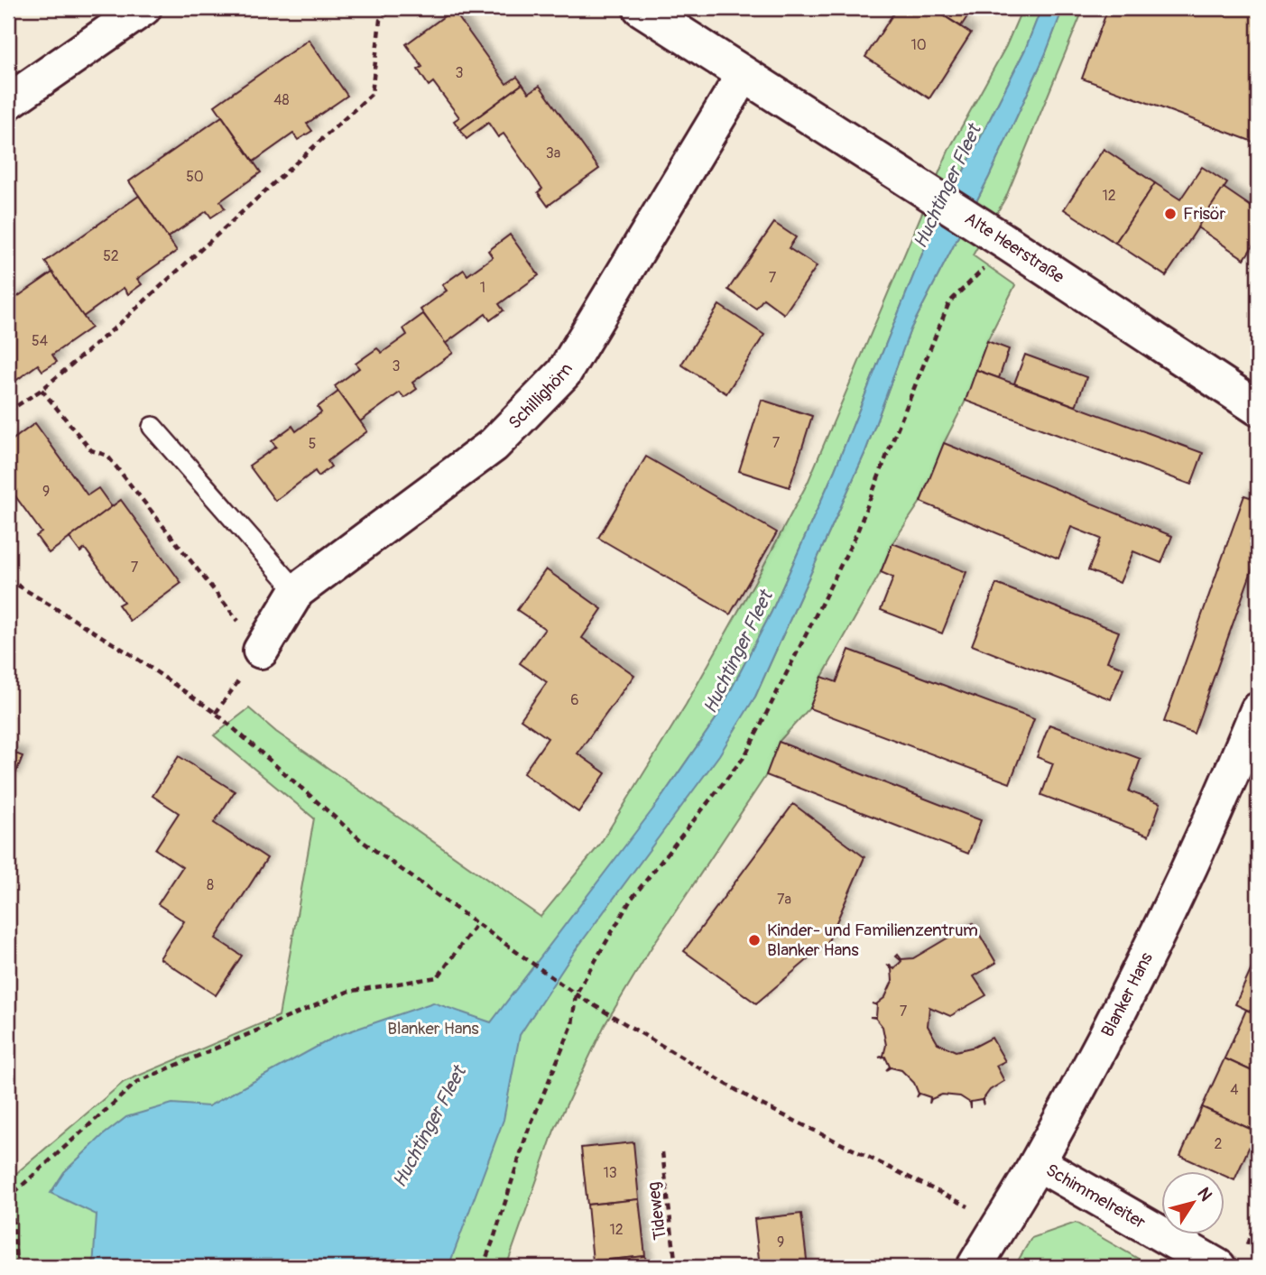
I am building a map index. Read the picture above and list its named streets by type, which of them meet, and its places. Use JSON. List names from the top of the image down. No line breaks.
{"streets":{"street":["Alte Heerstraße","Schillighörn","Blanker Hans","Schimmelreiter"],"path":["Tideweg"]},"crossings":[["Alte Heerstraße","Schillighörn"],["Blanker Hans","Schimmelreiter"]],"water":["Huchtinger Fleet"],"parks":["Blanker Hans"],"places":["Frisör","Kinder- und Familienzentrum Blanker Hans"],"house_numbers":["10","3","48","3a","50","12","52","7","1","54","3","7","5","9","7","6","8","7a","7","4","2","13","12","9"],"north":"top right"}
